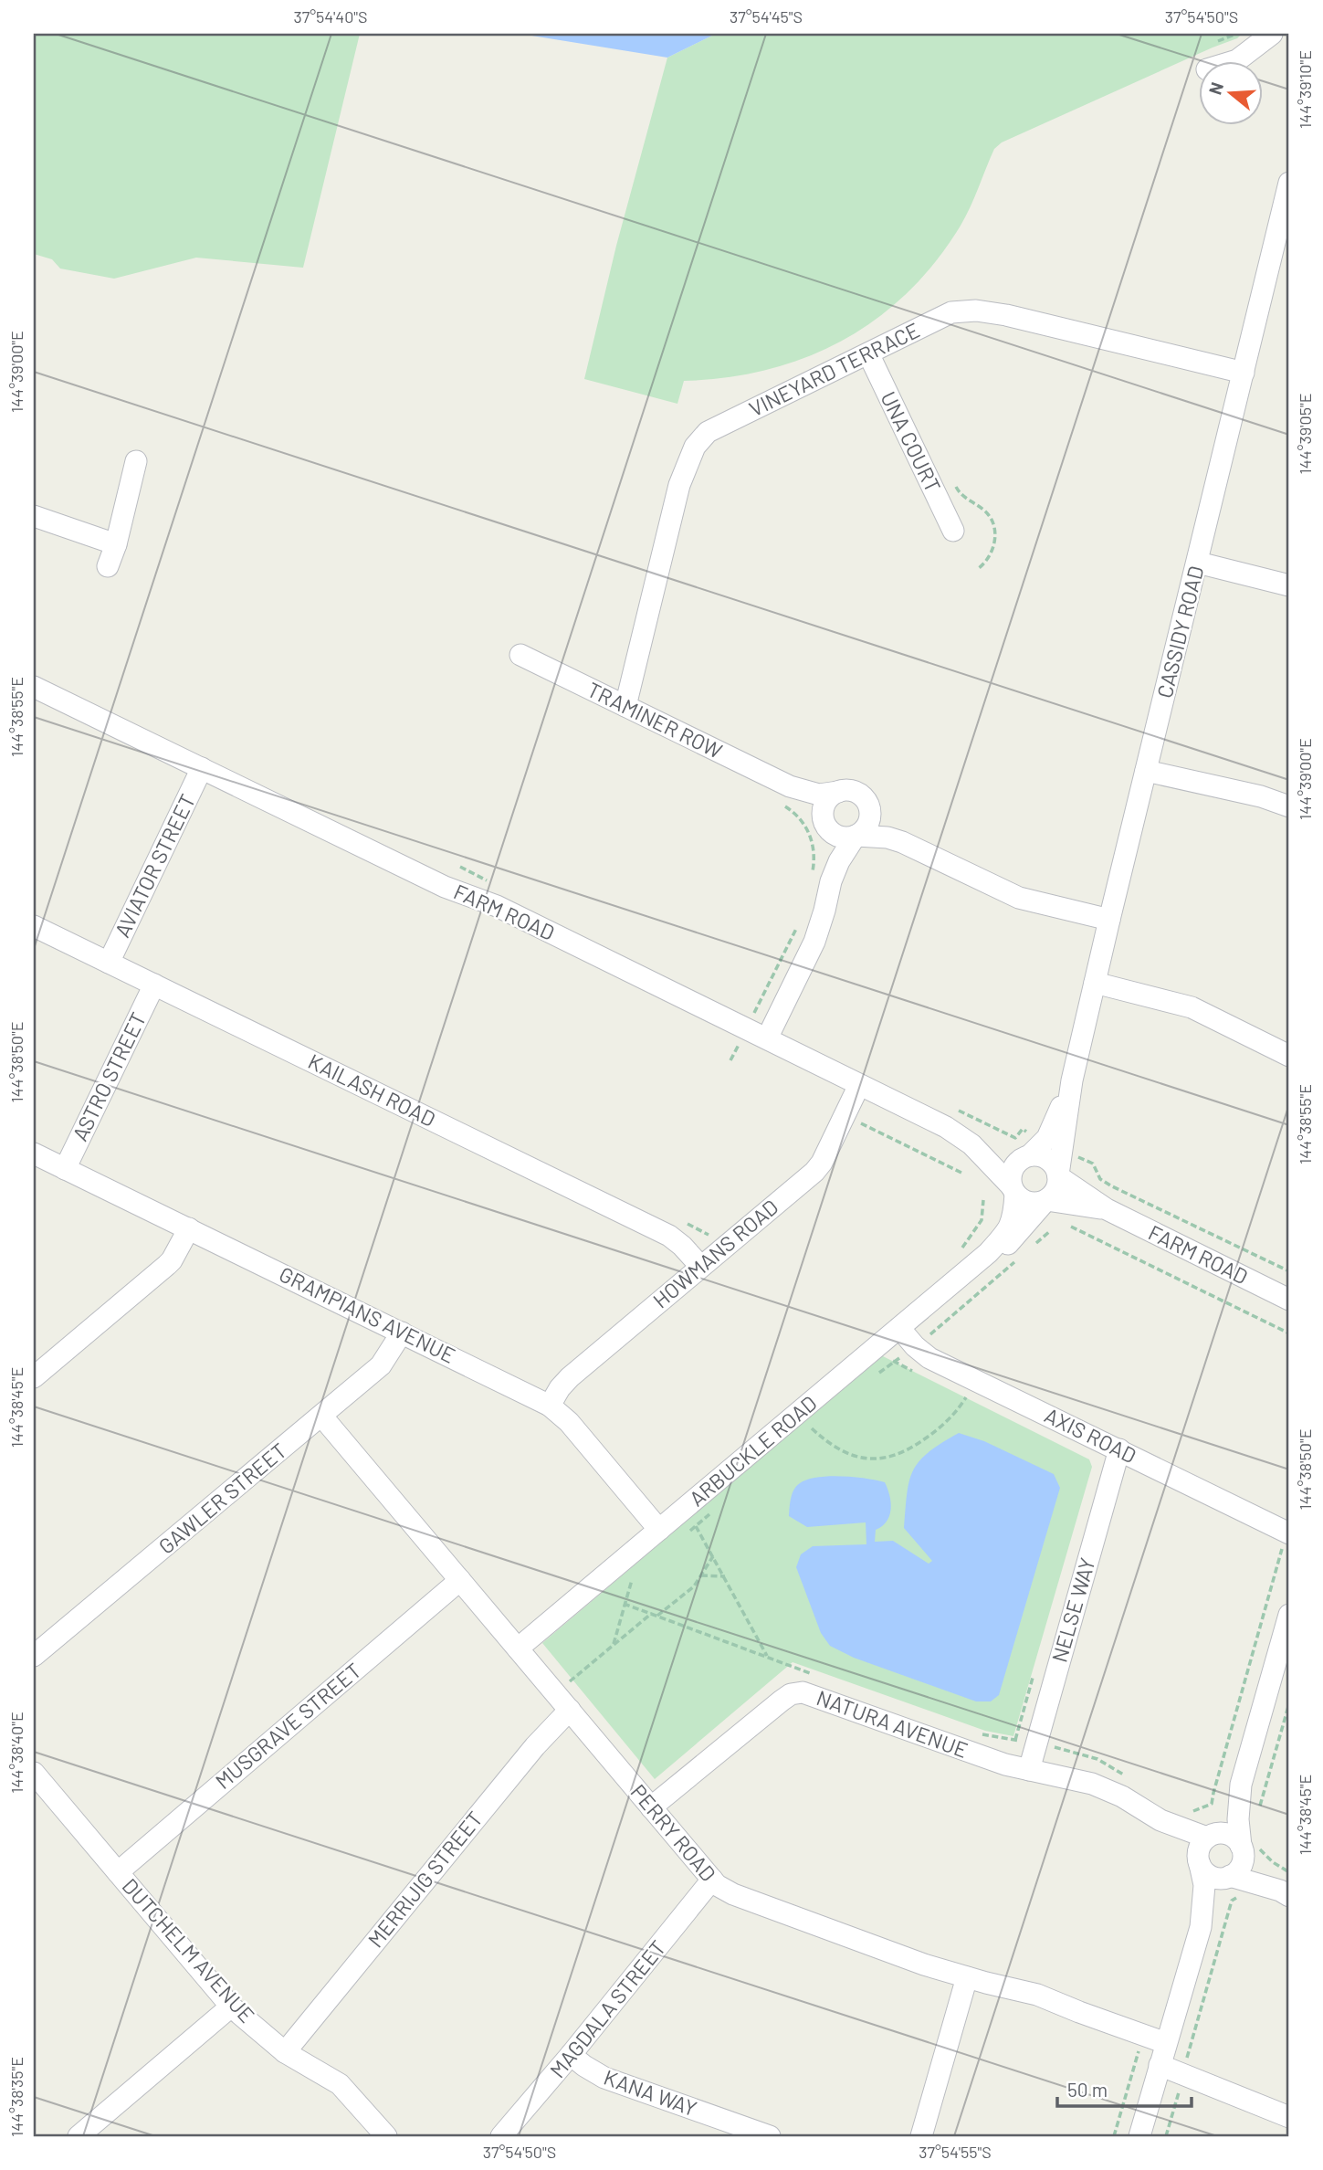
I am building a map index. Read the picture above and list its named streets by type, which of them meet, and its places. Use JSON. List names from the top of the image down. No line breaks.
{"streets":{"street":["VINEYARD TERRACE","UNA COURT","CASSIDY ROAD","TRAMINER ROW","AVIATOR STREET","FARM ROAD","ASTRO STREET","KAILASH ROAD","HOWMANS ROAD","GRAMPIANS AVENUE","AXIS ROAD","ARBUCKLE ROAD","GAWLER STREET","NELSE WAY","NATURA AVENUE","MUSGRAVE STREET","PERRY ROAD","MERRIJIG STREET","DUTCHELM AVENUE","MAGDALA STREET","KANA WAY"]},"crossings":[["VINEYARD TERRACE","UNA COURT"],["VINEYARD TERRACE","CASSIDY ROAD"],["VINEYARD TERRACE","TRAMINER ROW"],["CASSIDY ROAD","FARM ROAD"],["CASSIDY ROAD","ARBUCKLE ROAD"],["AVIATOR STREET","FARM ROAD"],["AVIATOR STREET","KAILASH ROAD"],["FARM ROAD","HOWMANS ROAD"],["FARM ROAD","ARBUCKLE ROAD"],["ASTRO STREET","KAILASH ROAD"],["ASTRO STREET","GRAMPIANS AVENUE"],["KAILASH ROAD","HOWMANS ROAD"],["HOWMANS ROAD","GRAMPIANS AVENUE"],["GRAMPIANS AVENUE","ARBUCKLE ROAD"],["GRAMPIANS AVENUE","GAWLER STREET"],["AXIS ROAD","ARBUCKLE ROAD"],["AXIS ROAD","NELSE WAY"],["ARBUCKLE ROAD","PERRY ROAD"],["GAWLER STREET","PERRY ROAD"],["NELSE WAY","NATURA AVENUE"],["NATURA AVENUE","PERRY ROAD"],["MUSGRAVE STREET","PERRY ROAD"],["MUSGRAVE STREET","DUTCHELM AVENUE"],["PERRY ROAD","MERRIJIG STREET"],["PERRY ROAD","MAGDALA STREET"],["MERRIJIG STREET","DUTCHELM AVENUE"],["MAGDALA STREET","KANA WAY"]],"scale_bar":"50 m","north":"left","coordinates":["37°54'40\"S","37°54'45\"S","37°54'50\"S","144°39'10\"E","144°39'00\"E","144°39'05\"E","144°38'55\"E","144°38'50\"E","144°38'45\"E","144°38'40\"E","144°38'35\"E","37°54'55\"S"]}
